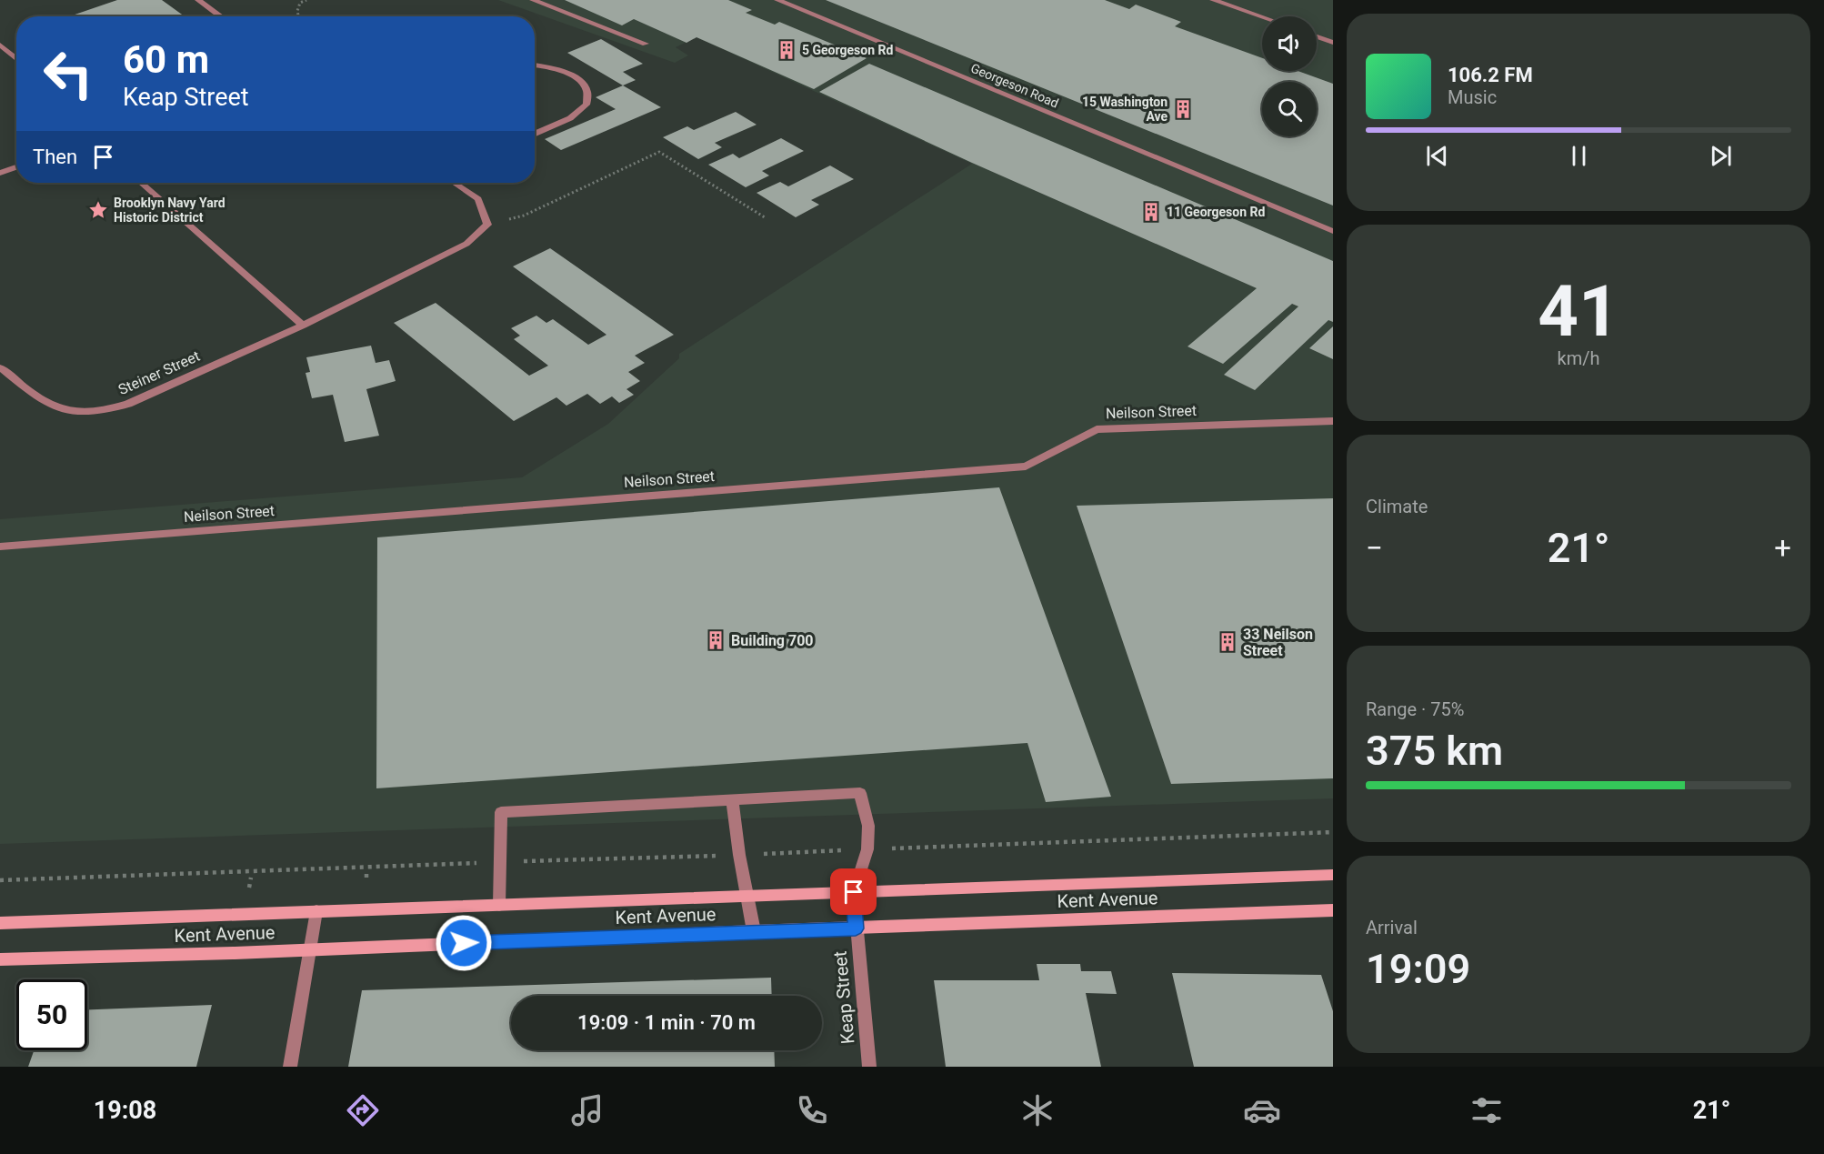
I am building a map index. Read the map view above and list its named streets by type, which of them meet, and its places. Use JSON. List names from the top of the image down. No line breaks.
{"streets":{"main road":["Kent Avenue"],"street":["Georgeson Road","Steiner Street","Neilson Street","Keap Street"]},"crossings":[["Kent Avenue","Keap Street"]],"places":{"building":["5 Georgeson Rd","15 Washington Ave","11 Georgeson Rd","Building 700","33 Neilson Street"],"place":["Brooklyn Navy Yard Historic District"]},"page":{"turn":["60 m","Keap Street"],"song":["106.2 FM","Music"],"then":"Then","tile":[["41","km/h"],"Climate",["Range · 75%","375 km"],["Arrival","19:09"]],"heat":["−","21°","+"],"limit":"50","trip":"19:09 · 1 min · 70 m","tabs":["19:08","21°"]}}
